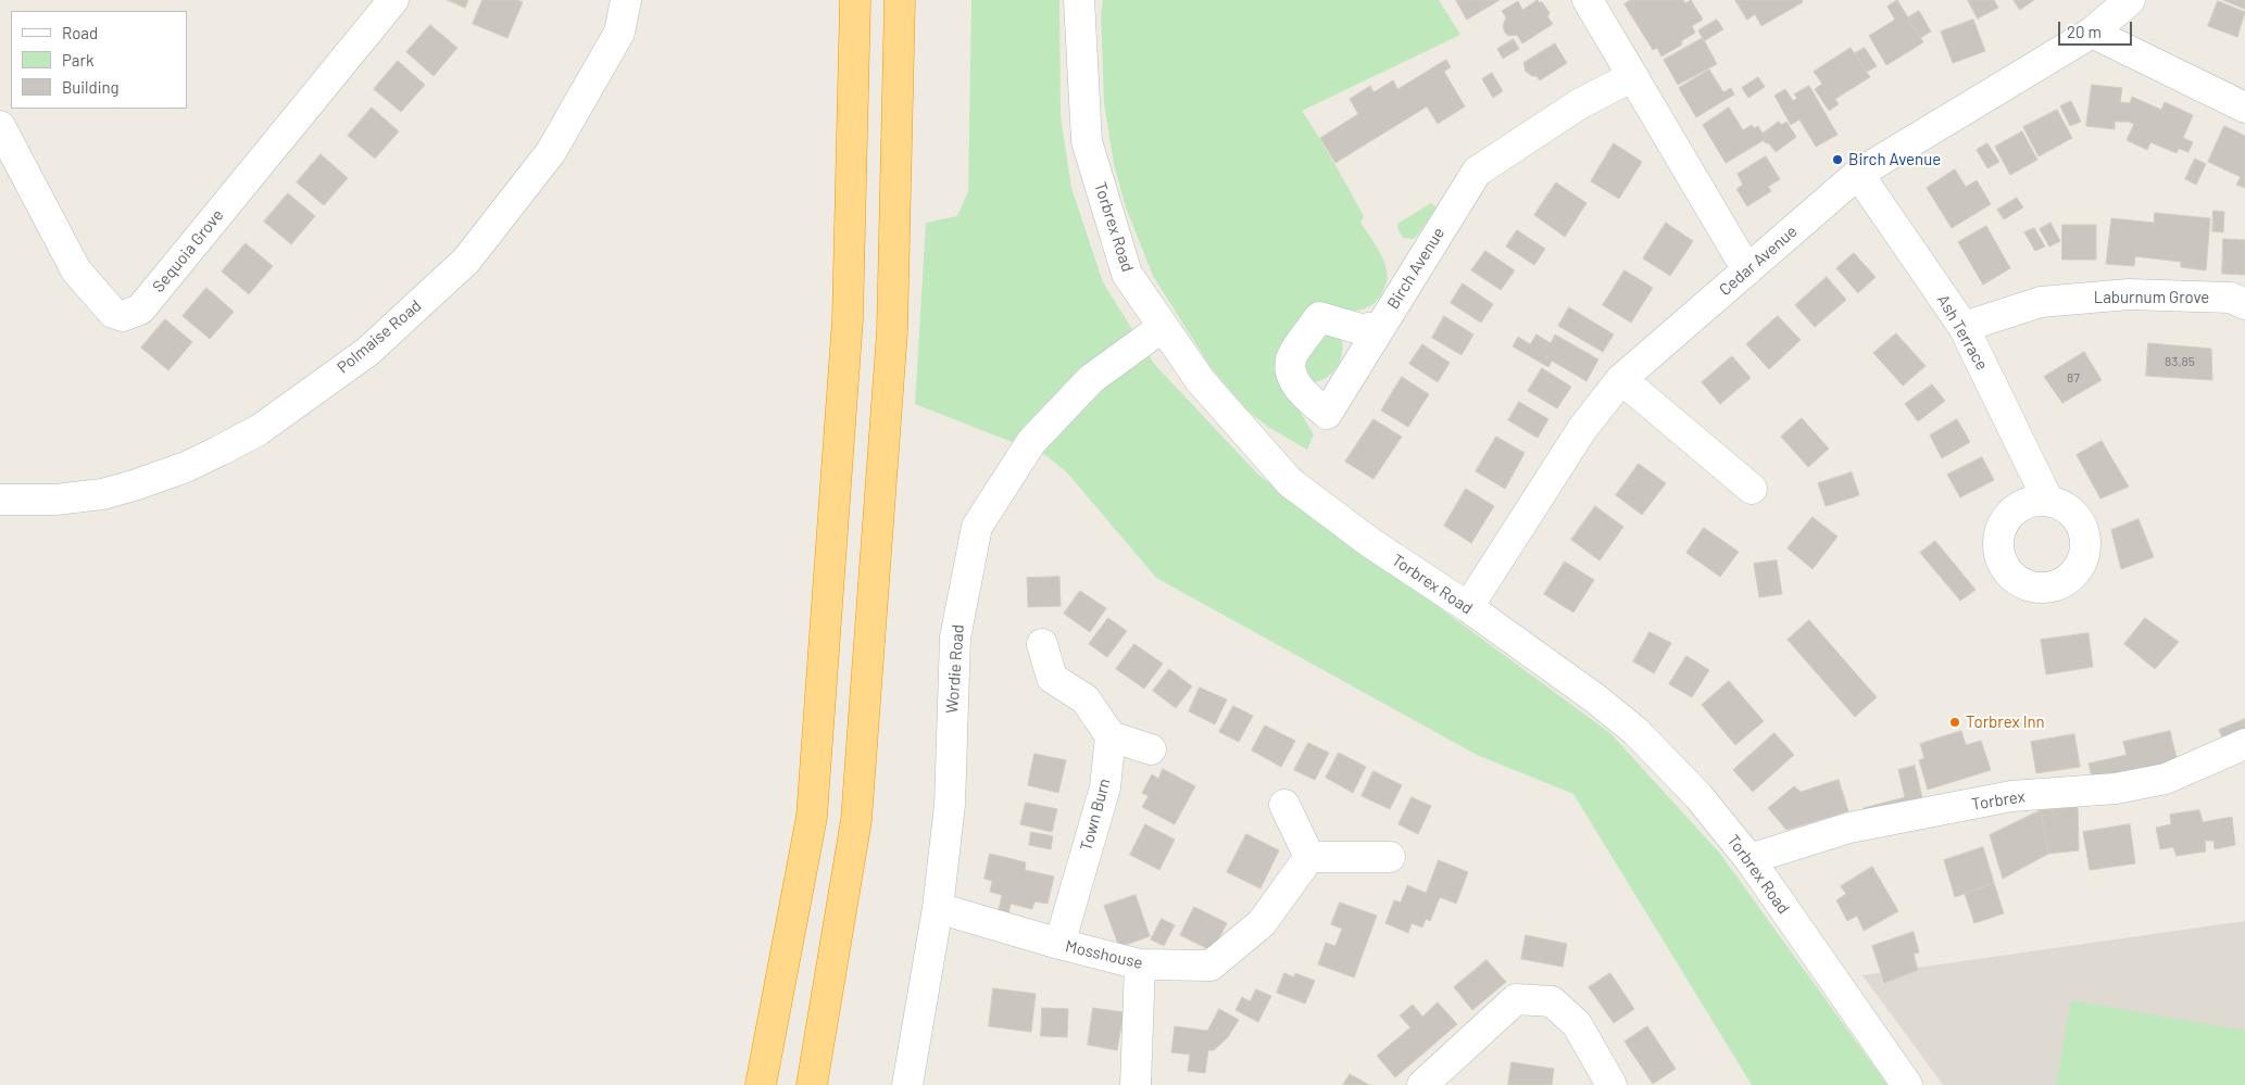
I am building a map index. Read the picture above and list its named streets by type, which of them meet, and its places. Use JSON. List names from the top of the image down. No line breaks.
{"streets":{"street":["Torbrex Road","Sequoia Grove","Cedar Avenue","Birch Avenue","Laburnum Grove","Ash Terrace","Polmaise Road","Wordie Road","Torbrex","Town Burn","Mosshouse"]},"crossings":[["Torbrex Road","Cedar Avenue"],["Torbrex Road","Wordie Road"],["Torbrex Road","Torbrex"],["Cedar Avenue","Ash Terrace"],["Laburnum Grove","Ash Terrace"],["Wordie Road","Mosshouse"],["Town Burn","Mosshouse"]],"places":["Birch Avenue","Torbrex Inn"],"house_numbers":["83,85","87"],"legend":["Road","Park","Building"],"scale_bar":"20 m"}
